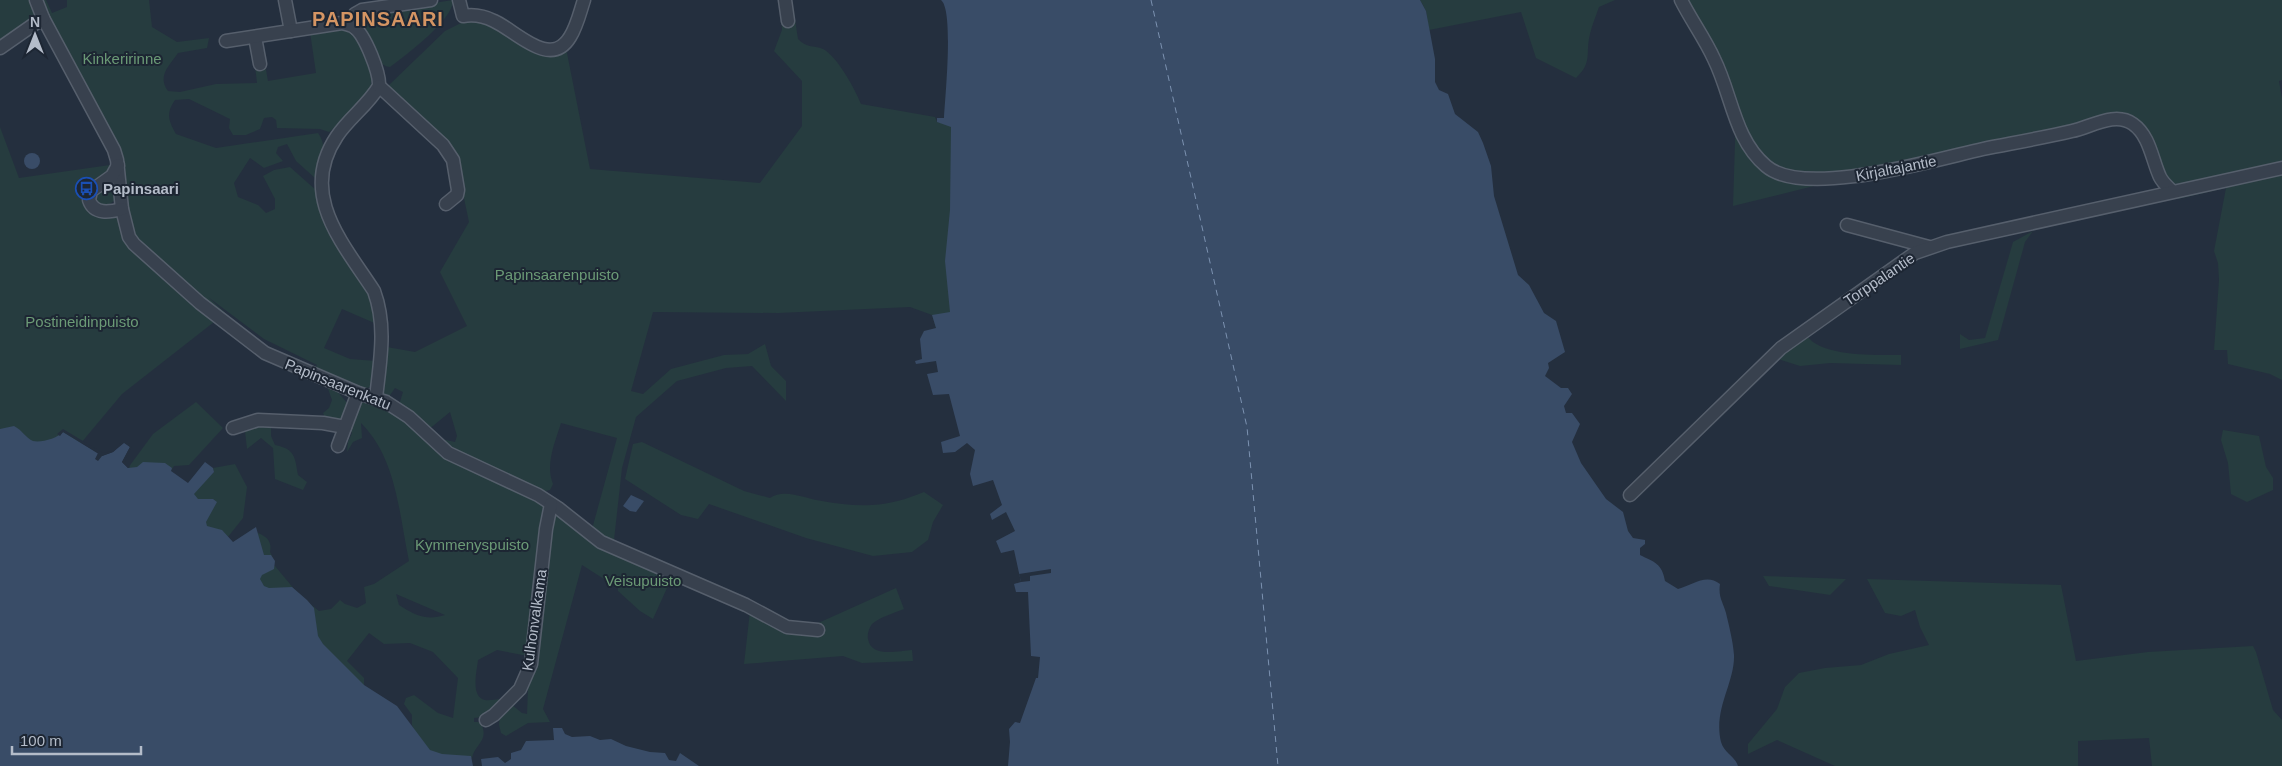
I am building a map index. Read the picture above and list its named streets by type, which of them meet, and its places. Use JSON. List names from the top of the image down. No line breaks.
{"streets":{"street":["Kirjaltajantie","Torppalantie","Papinsaarenkatu","Kulhonvalkama"]},"crossings":[["Kirjaltajantie","Torppalantie"],["Papinsaarenkatu","Kulhonvalkama"]],"districts":["PAPINSAARI"],"parks":["Kinkeririnne","Papinsaarenpuisto","Postineidinpuisto","Kymmenyspuisto","Veisupuisto"],"places":{"bus stop":["Papinsaari"]},"scale_bar":"100 m","north":"top"}
